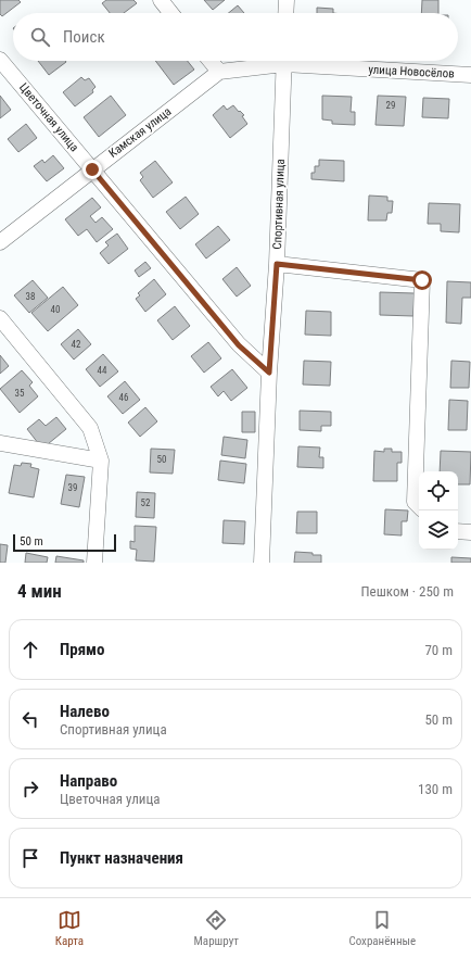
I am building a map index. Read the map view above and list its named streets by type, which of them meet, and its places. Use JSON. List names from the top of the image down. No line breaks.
{"streets":{"street":["улица Новосёлов","Цветочная улица","Камская улица","Спортивная улица"]},"crossings":[["улица Новосёлов","Камская улица"],["Цветочная улица","Камская улица"],["Цветочная улица","Спортивная улица"]],"house_numbers":["29","38","40","42","44","35","46","50","39","52"],"scale_bar":"50 m","page":{"search":"Поиск","scale":"50 m","heading":["4 мин","Пешком · 250 m"],"list":[["Прямо","70 m"],["Налево","Спортивная улица","50 m"],["Направо","Цветочная улица","130 m"],"Пункт назначения"],"nav":["Карта","Маршрут","Сохранённые"]}}
